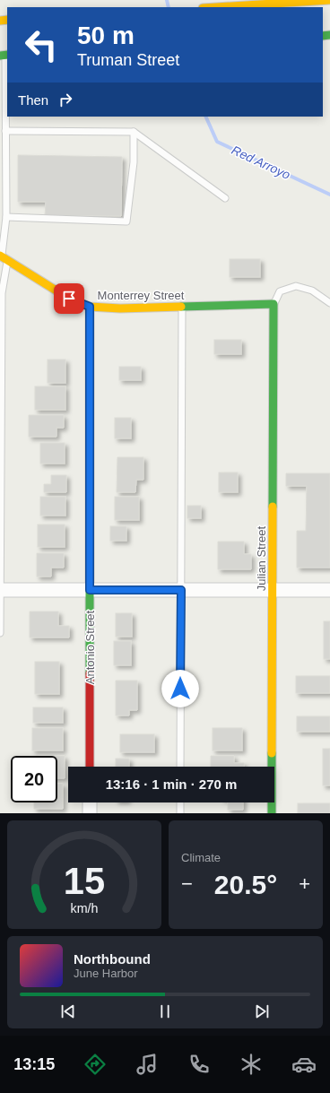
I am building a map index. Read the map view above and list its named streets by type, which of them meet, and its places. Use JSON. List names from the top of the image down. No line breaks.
{"streets":{"street":["Monterrey Street","Julian Street","Antonio Street"]},"crossings":[["Monterrey Street","Julian Street"],["Monterrey Street","Antonio Street"]],"water":["Red Arroyo"],"page":{"turn":["50 m","Truman Street"],"then":"Then","limit":"20","trip":"13:16 · 1 min · 270 m","tile":"Climate","heat":["−","20.5°","+"],"song":["Northbound","June Harbor"],"tabs":"13:15","gauge":["15","km/h"]}}
